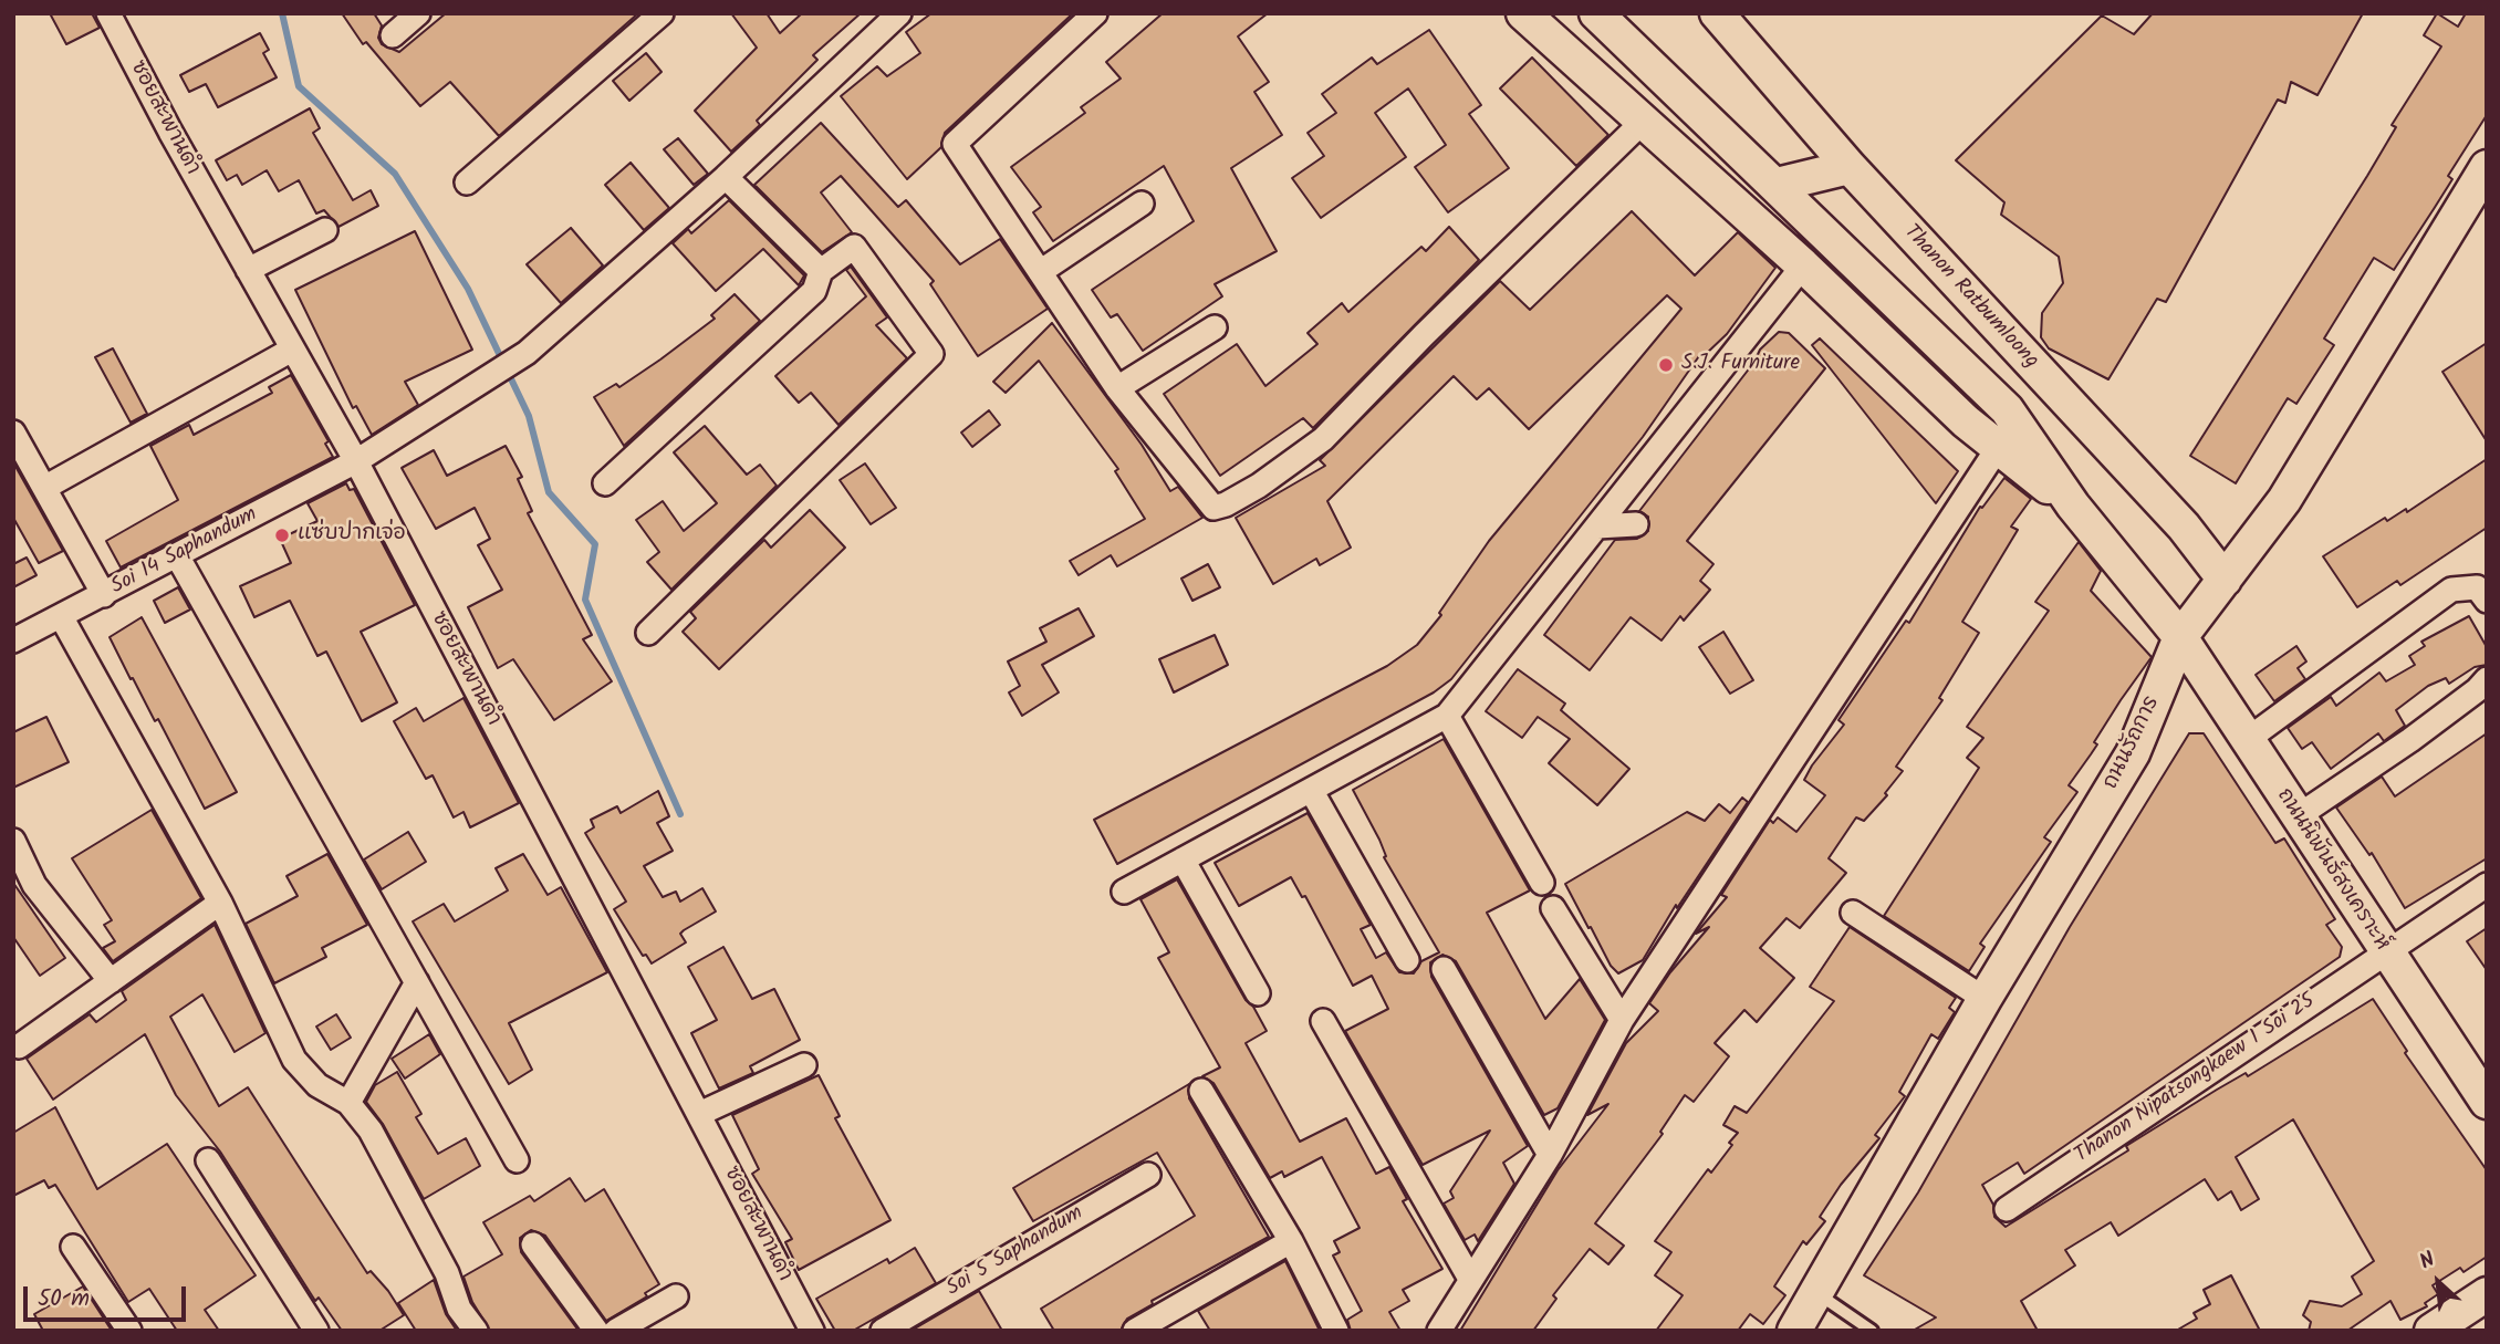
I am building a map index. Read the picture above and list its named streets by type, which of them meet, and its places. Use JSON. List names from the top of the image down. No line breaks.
{"streets":{"street":["ซอยสะพานดำ","Thanon Ratbumloong","Soi 14 Saphandum","ถนนรัถการ","ถนนนิพันธ์สงเคราะห์","Thanon Nipatsongkaew 1 Soi 25","Soi 5 Saphandum"]},"crossings":[["ซอยสะพานดำ","Soi 14 Saphandum"],["Thanon Ratbumloong","ถนนรัถการ"],["ถนนรัถการ","ถนนนิพันธ์สงเคราะห์"],["ถนนนิพันธ์สงเคราะห์","Thanon Nipatsongkaew 1 Soi 25"]],"places":["S.J. Furniture","แซ่บปากเจ่อ"],"scale_bar":"50 m","north":"top left"}
